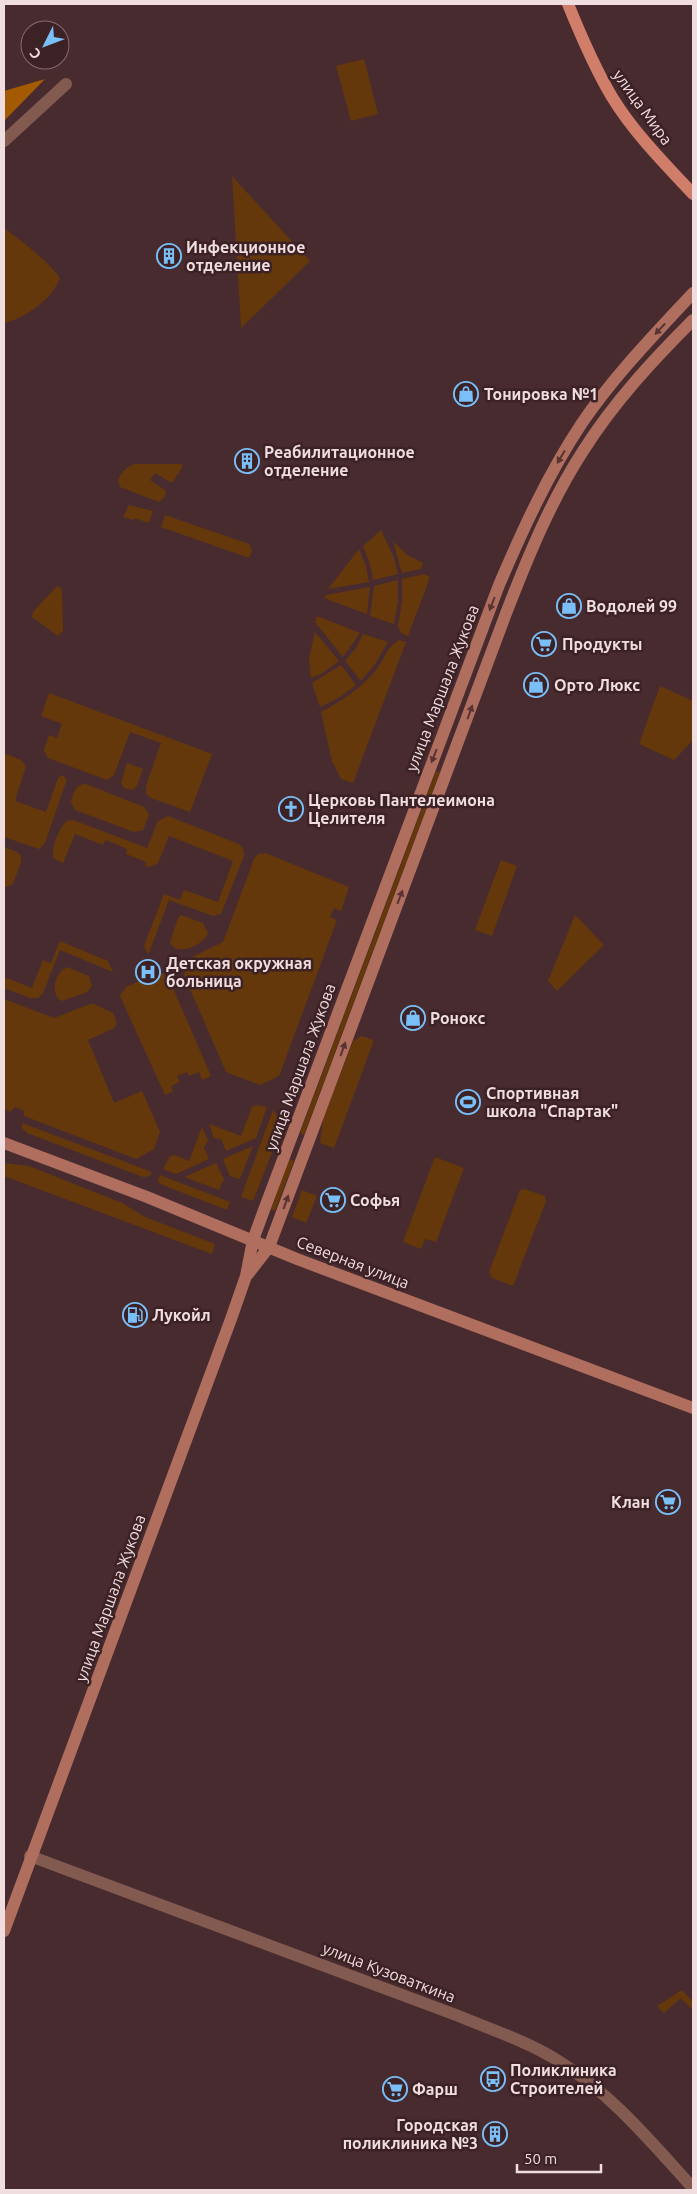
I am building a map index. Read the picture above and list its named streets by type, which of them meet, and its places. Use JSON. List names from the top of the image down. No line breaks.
{"streets":{"main road":["улица Мира","улица Маршала Жукова","Северная улица"],"street":["улица Кузоваткина"]},"crossings":[["улица Маршала Жукова","Северная улица"],["улица Маршала Жукова","улица Кузоваткина"]],"places":{"building":["Инфекционное отделение","Реабилитационное отделение","Городская поликлиника №3"],"shop":["Тонировка №1","Водолей 99","Орто Люкс","Ронокс"],"supermarket":["Продукты","Софья","Клан","Фарш"],"church":["Церковь Пантелеимона Целителя"],"hospital":["Детская окружная больница"],"sports":["Спортивная школа \"Спартак\""],"fuel station":["Лукойл"],"bus stop":["Поликлиника Строителей"]},"scale_bar":"50 m","north":"bottom left"}
